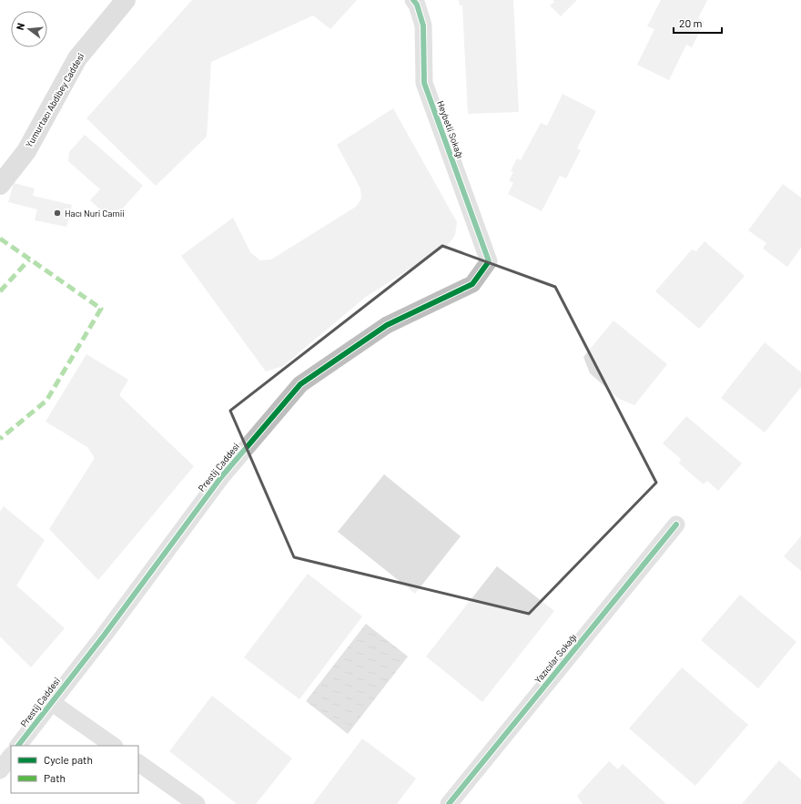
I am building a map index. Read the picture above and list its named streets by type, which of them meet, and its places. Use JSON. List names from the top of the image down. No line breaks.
{"streets":{"main road":["Yumurtacı Abdibey Caddesi"],"street":["Heybetli Sokağı","Prestij Caddesi","Yazıcılar Sokağı"]},"crossings":[["Heybetli Sokağı","Prestij Caddesi"]],"places":["Hacı Nuri Camii"],"legend":["Cycle path","Path"],"scale_bar":"20 m","north":"left"}
